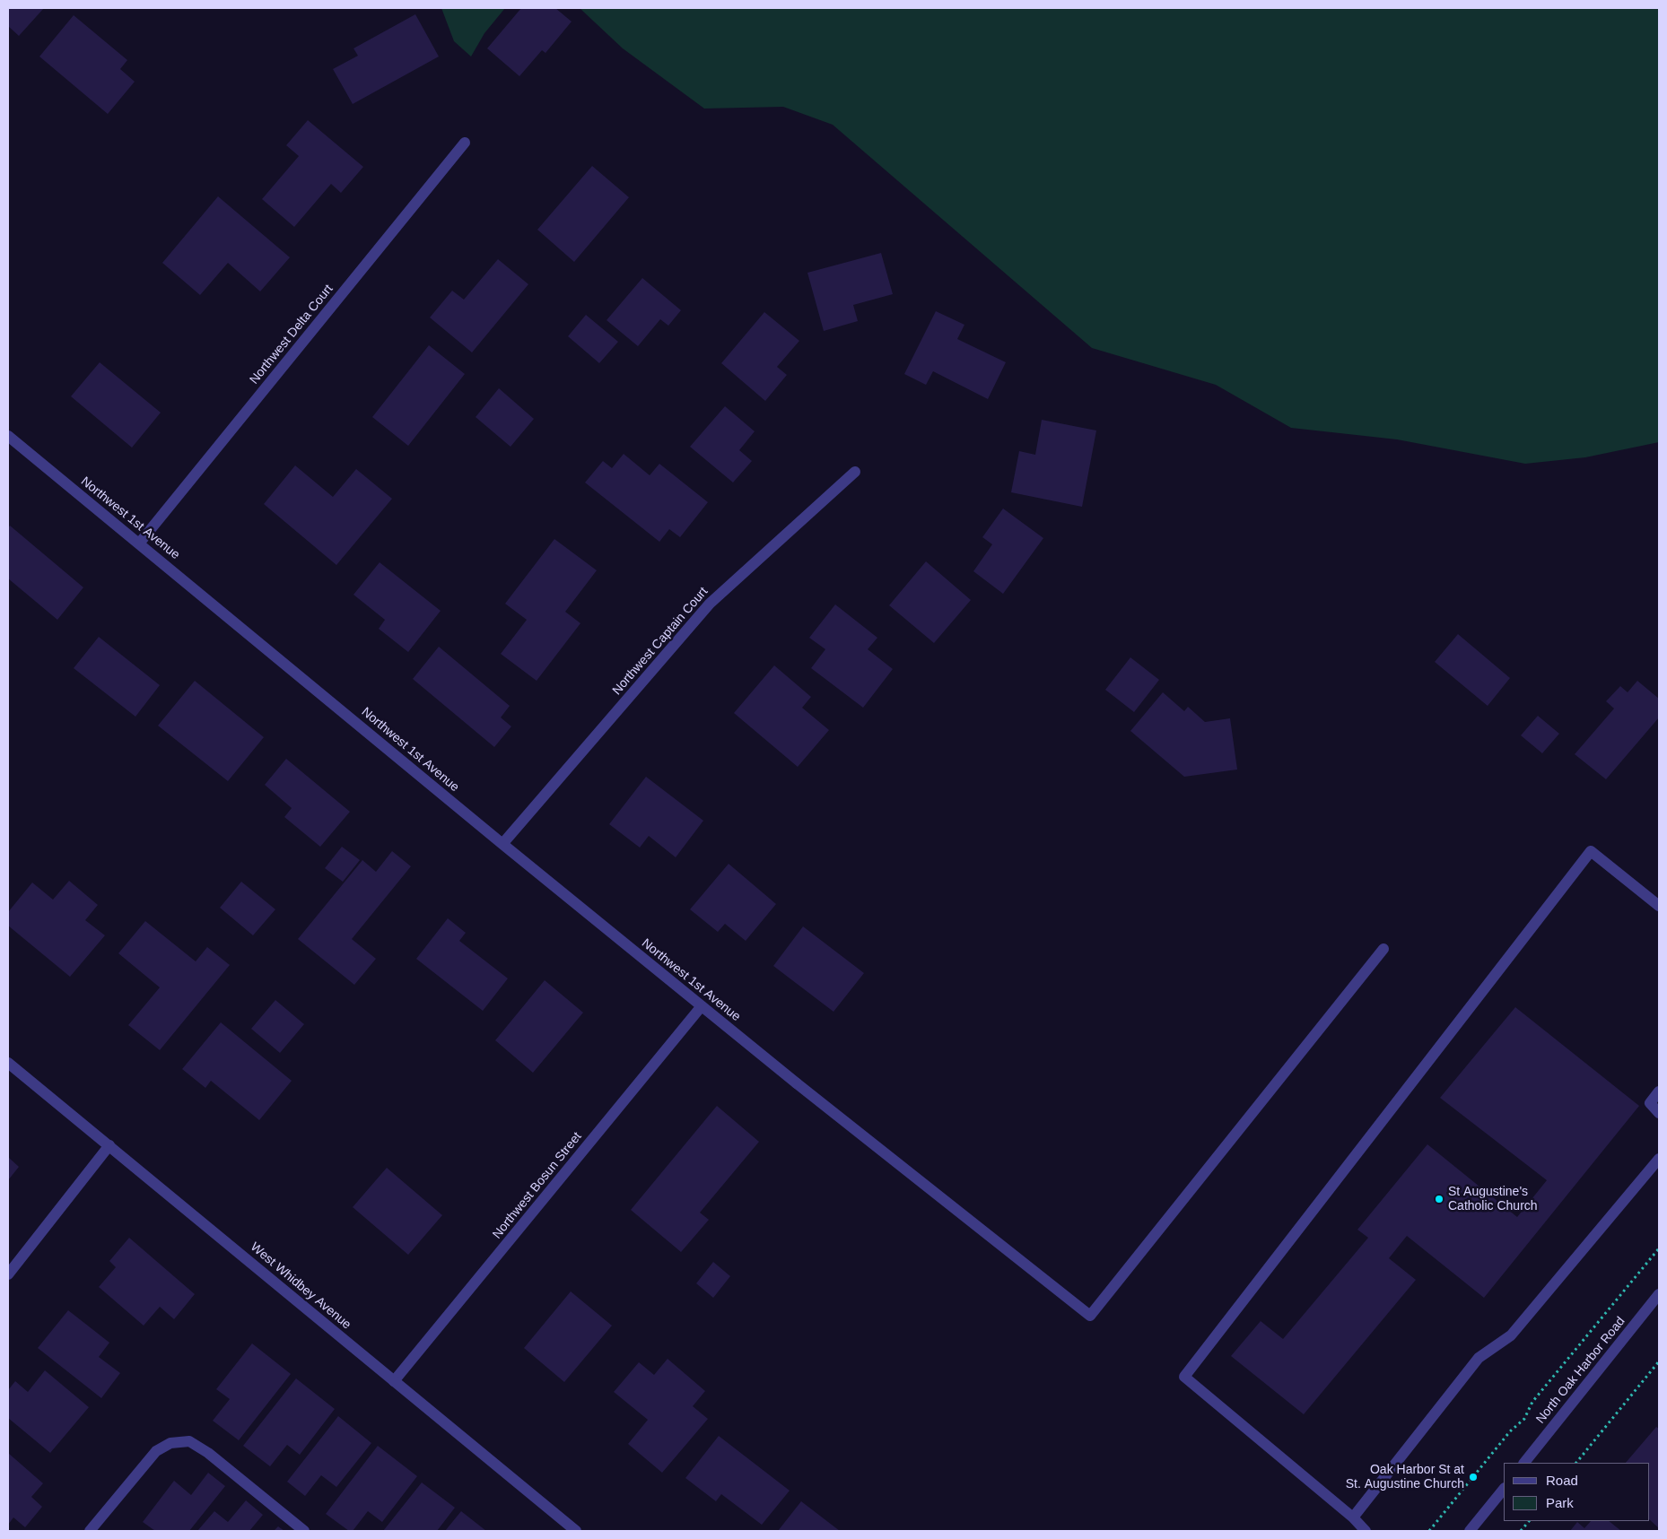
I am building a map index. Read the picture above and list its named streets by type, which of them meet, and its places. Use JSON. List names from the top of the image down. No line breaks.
{"streets":{"street":["Northwest Delta Court","Northwest 1st Avenue","Northwest Captain Court","Northwest Bosun Street","West Whidbey Avenue","North Oak Harbor Road"]},"crossings":[["Northwest Delta Court","Northwest 1st Avenue"],["Northwest 1st Avenue","Northwest Captain Court"],["Northwest 1st Avenue","Northwest Bosun Street"],["Northwest Bosun Street","West Whidbey Avenue"]],"places":["St Augustine's Catholic Church","Oak Harbor St at St. Augustine Church"],"legend":["Road","Park"]}
